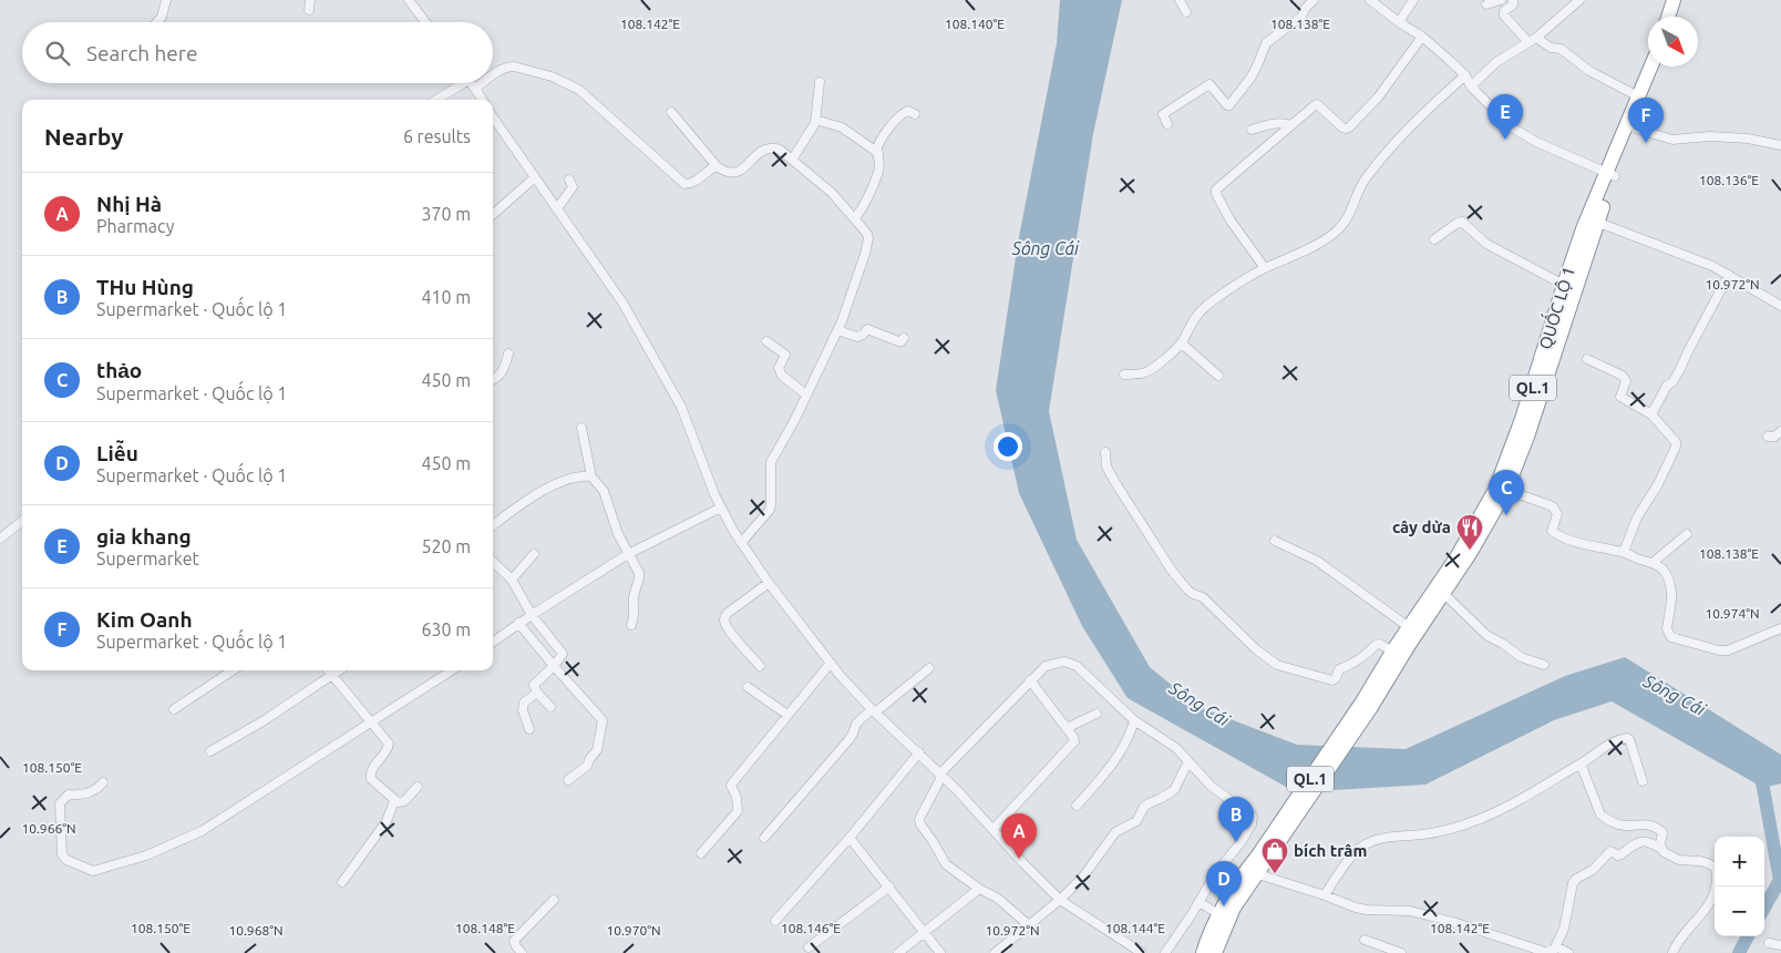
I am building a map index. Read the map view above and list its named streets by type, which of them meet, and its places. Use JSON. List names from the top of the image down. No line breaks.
{"streets":{"highway":["QUỐC LỘ 1","QL.1"]},"crossings":[["QUỐC LỘ 1","QL.1"]],"water":["Sông Cái"],"places":{"restaurant":["cây dừa"],"shop":["bích trâm"]},"north":"bottom right","page":{"search":"Search here","pins":["E","F","C","B","A","D"],"heading":["Nearby","6 results"],"list":[{"mark":"A","name":"Nhị Hà","note":"Pharmacy","value":"370 m"},{"mark":"B","name":"THu Hùng","note":"Supermarket · Quốc lộ 1","value":"410 m"},{"mark":"C","name":"thảo","note":"Supermarket · Quốc lộ 1","value":"450 m"},{"mark":"D","name":"Liễu","note":"Supermarket · Quốc lộ 1","value":"450 m"},{"mark":"E","name":"gia khang","note":"Supermarket","value":"520 m"},{"mark":"F","name":"Kim Oanh","note":"Supermarket · Quốc lộ 1","value":"630 m"}],"map_buttons":["+","−"]},"coordinates":["108.142°E","108.140°E","108.138°E","108.136°E","10.972°N","10.974°N","108.150°E","10.966°N","108.148°E","108.146°E","108.144°E","10.968°N","10.970°N"]}
